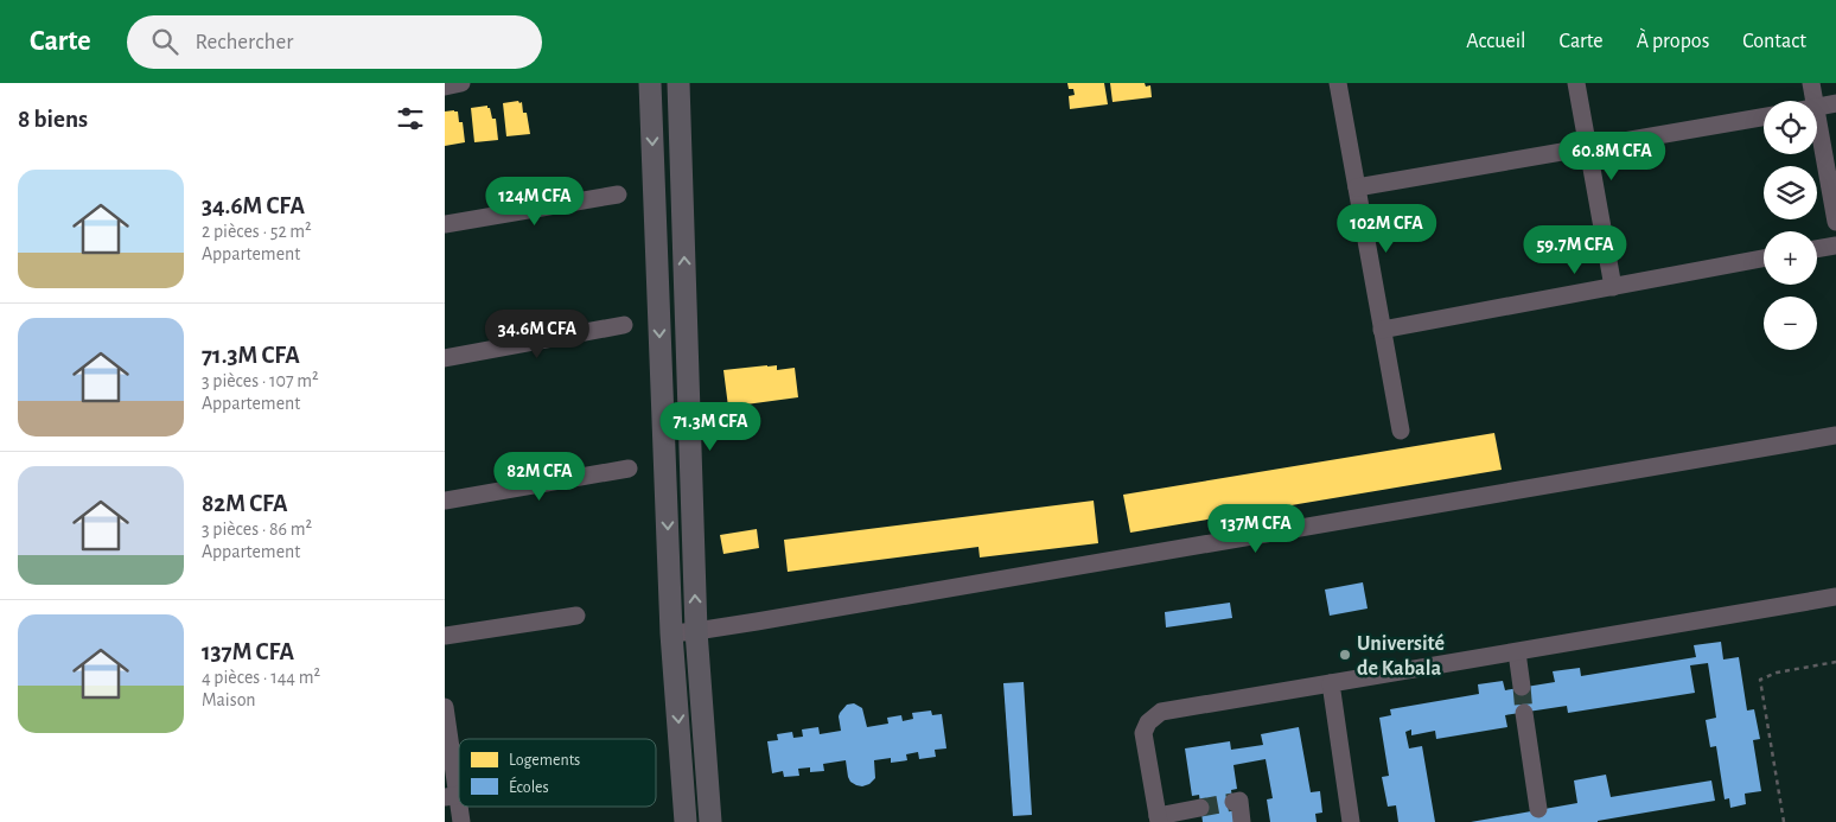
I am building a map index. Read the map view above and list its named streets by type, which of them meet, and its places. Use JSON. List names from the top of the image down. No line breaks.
{"places":["Université de Kabala"],"legend":["Logements","Écoles"],"page":{"header":"Carte","search":"Rechercher","nav":["Accueil","Carte","À propos","Contact"],"heading":"8 biens","map_buttons":["+","−"],"price":["60.8M CFA","124M CFA","102M CFA","59.7M CFA","34.6M CFA","71.3M CFA","82M CFA","137M CFA"],"list":[{"name":"34.6M CFA","note":"2 pièces · 52 m² · Appartement"},{"name":"71.3M CFA","note":"3 pièces · 107 m² · Appartement"},{"name":"82M CFA","note":"3 pièces · 86 m² · Appartement"},{"name":"137M CFA","note":"4 pièces · 144 m² · Maison"}]}}
